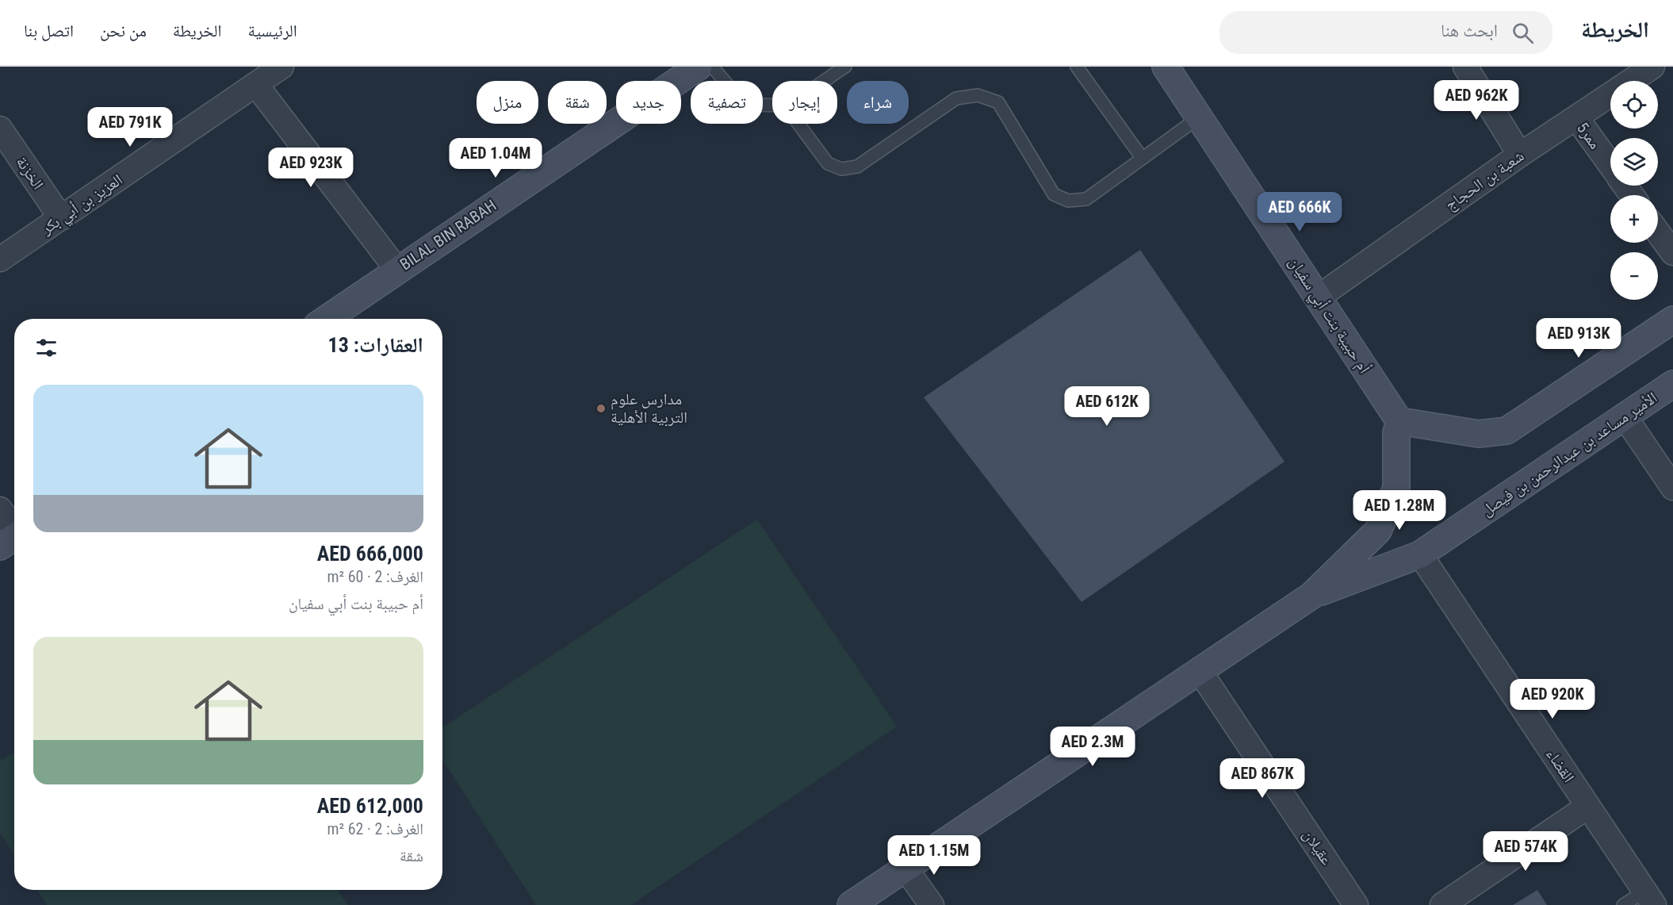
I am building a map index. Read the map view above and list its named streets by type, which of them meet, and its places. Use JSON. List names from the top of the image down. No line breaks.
{"streets":{"main road":["BILAL BIN RABAH","أم حبيبة بنت أبي سفيان","الأمير مساعد بن عبدالرحمن بن فيصل"],"street":["ممر5","الخزنة","شعبة بن الحجاج","العزيز بن أبي بكر","القضاء","عقيلان"]},"crossings":[["ممر5","شعبة بن الحجاج"],["الخزنة","العزيز بن أبي بكر"],["شعبة بن الحجاج","أم حبيبة بنت أبي سفيان"],["أم حبيبة بنت أبي سفيان","الأمير مساعد بن عبدالرحمن بن فيصل"],["الأمير مساعد بن عبدالرحمن بن فيصل","القضاء"],["الأمير مساعد بن عبدالرحمن بن فيصل","عقيلان"]],"places":["مدارس علوم التربية الأهلية"],"page":{"header":"الخريطة","search":"ابحث هنا","nav":["الرئيسية","الخريطة","من نحن","اتصل بنا"],"price":["AED 962K","AED 791K","AED 1.04M","AED 923K","AED 666K","AED 913K","AED 612K","AED 1.28M","AED 920K","AED 2.3M","AED 867K","AED 574K","AED 1.15M"],"map_buttons":["+","−"],"chip":["شراء","إيجار","تصفية","جديد","شقة","منزل"],"heading":"العقارات: 13","list":[{"name":"AED 666,000","note":"الغرف: 2 · 60 m² · أم حبيبة بنت أبي سفيان"},{"name":"AED 612,000","note":"الغرف: 2 · 62 m² · شقة"}]}}
